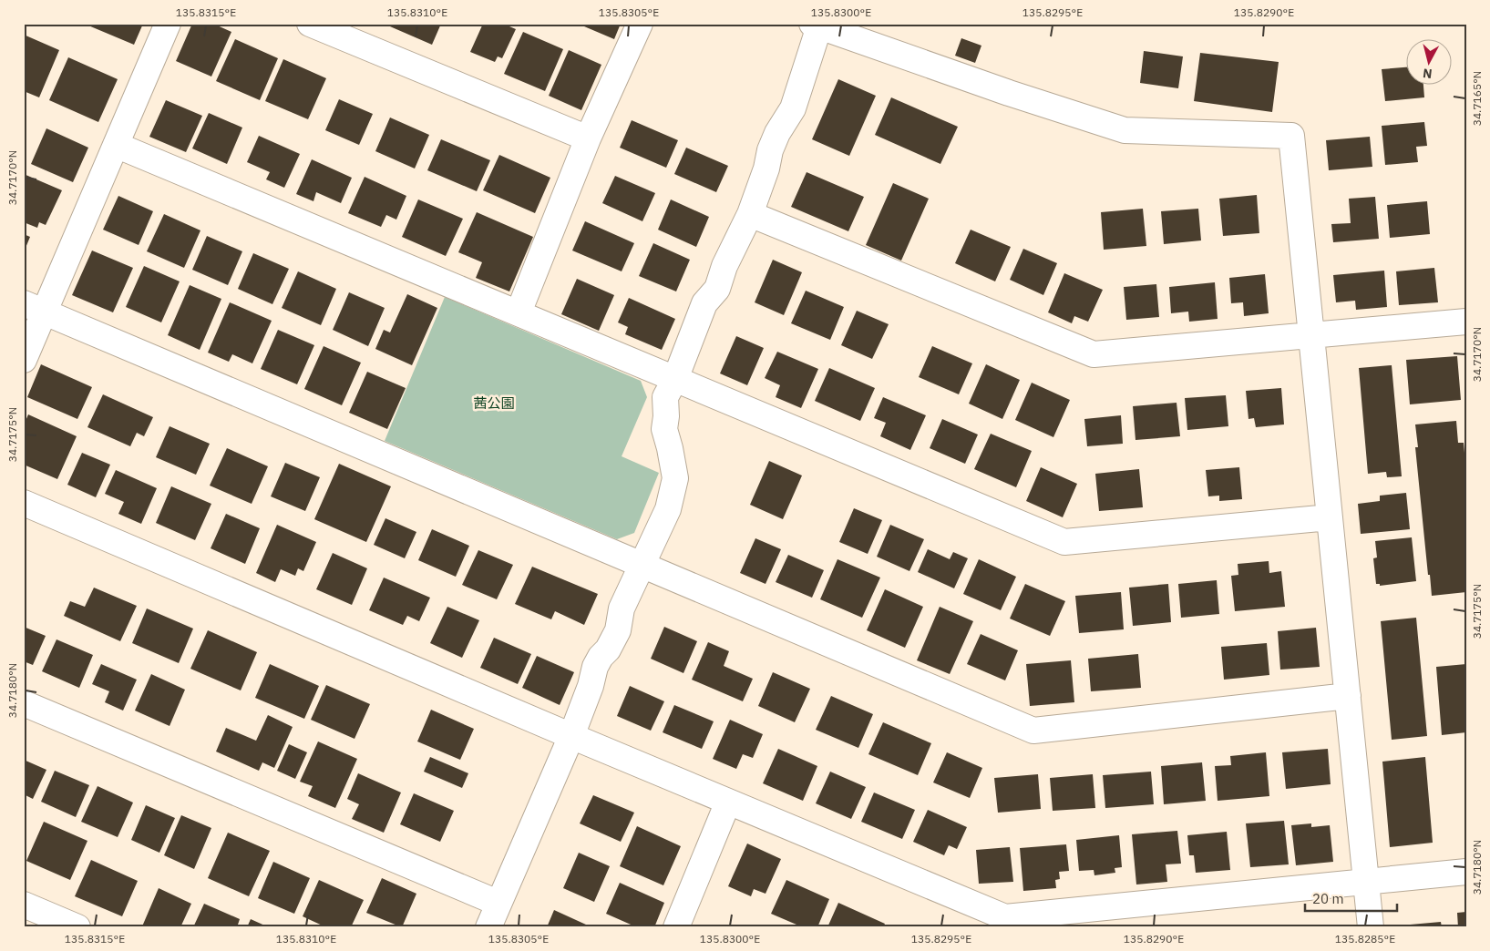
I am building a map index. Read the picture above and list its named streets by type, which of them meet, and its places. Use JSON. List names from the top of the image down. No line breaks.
{"parks":["茜公園"],"scale_bar":"20 m","north":"bottom","coordinates":["135.8315°E","135.8310°E","135.8305°E","135.8300°E","135.8295°E","135.8290°E","34.7165°N","34.7170°N","34.7175°N","34.7180°N","135.8285°E"]}
